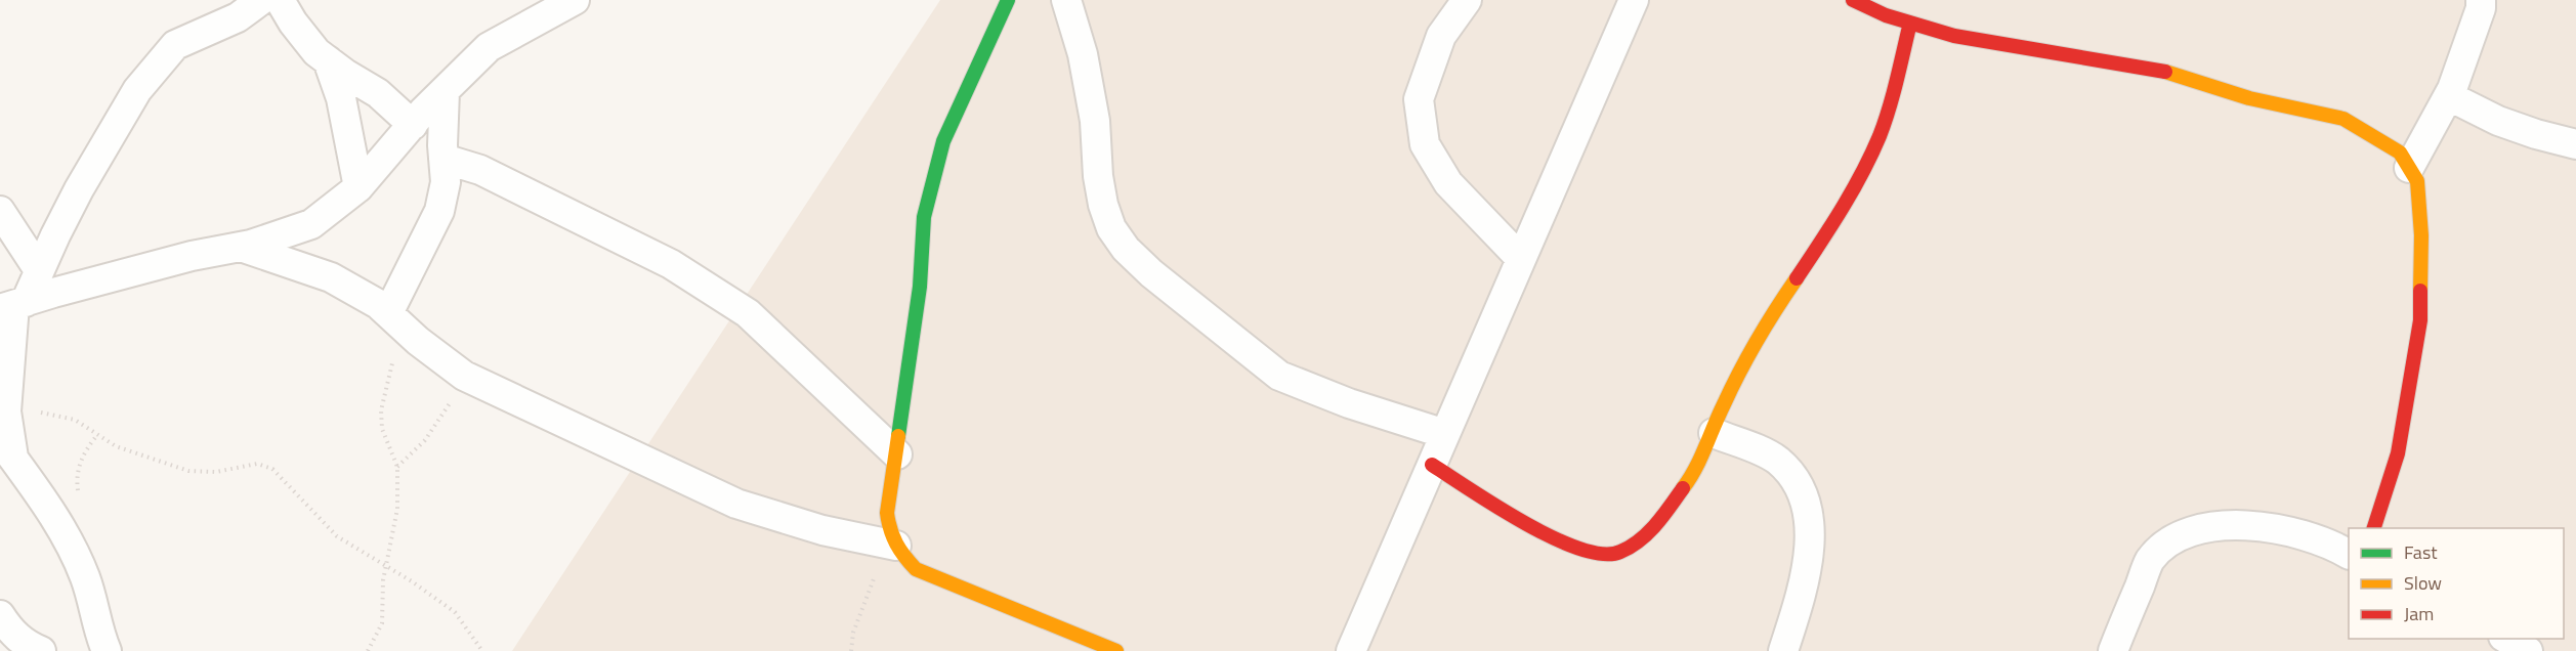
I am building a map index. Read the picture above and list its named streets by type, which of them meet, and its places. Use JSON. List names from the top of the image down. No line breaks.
{"legend":["Fast","Slow","Jam"]}
